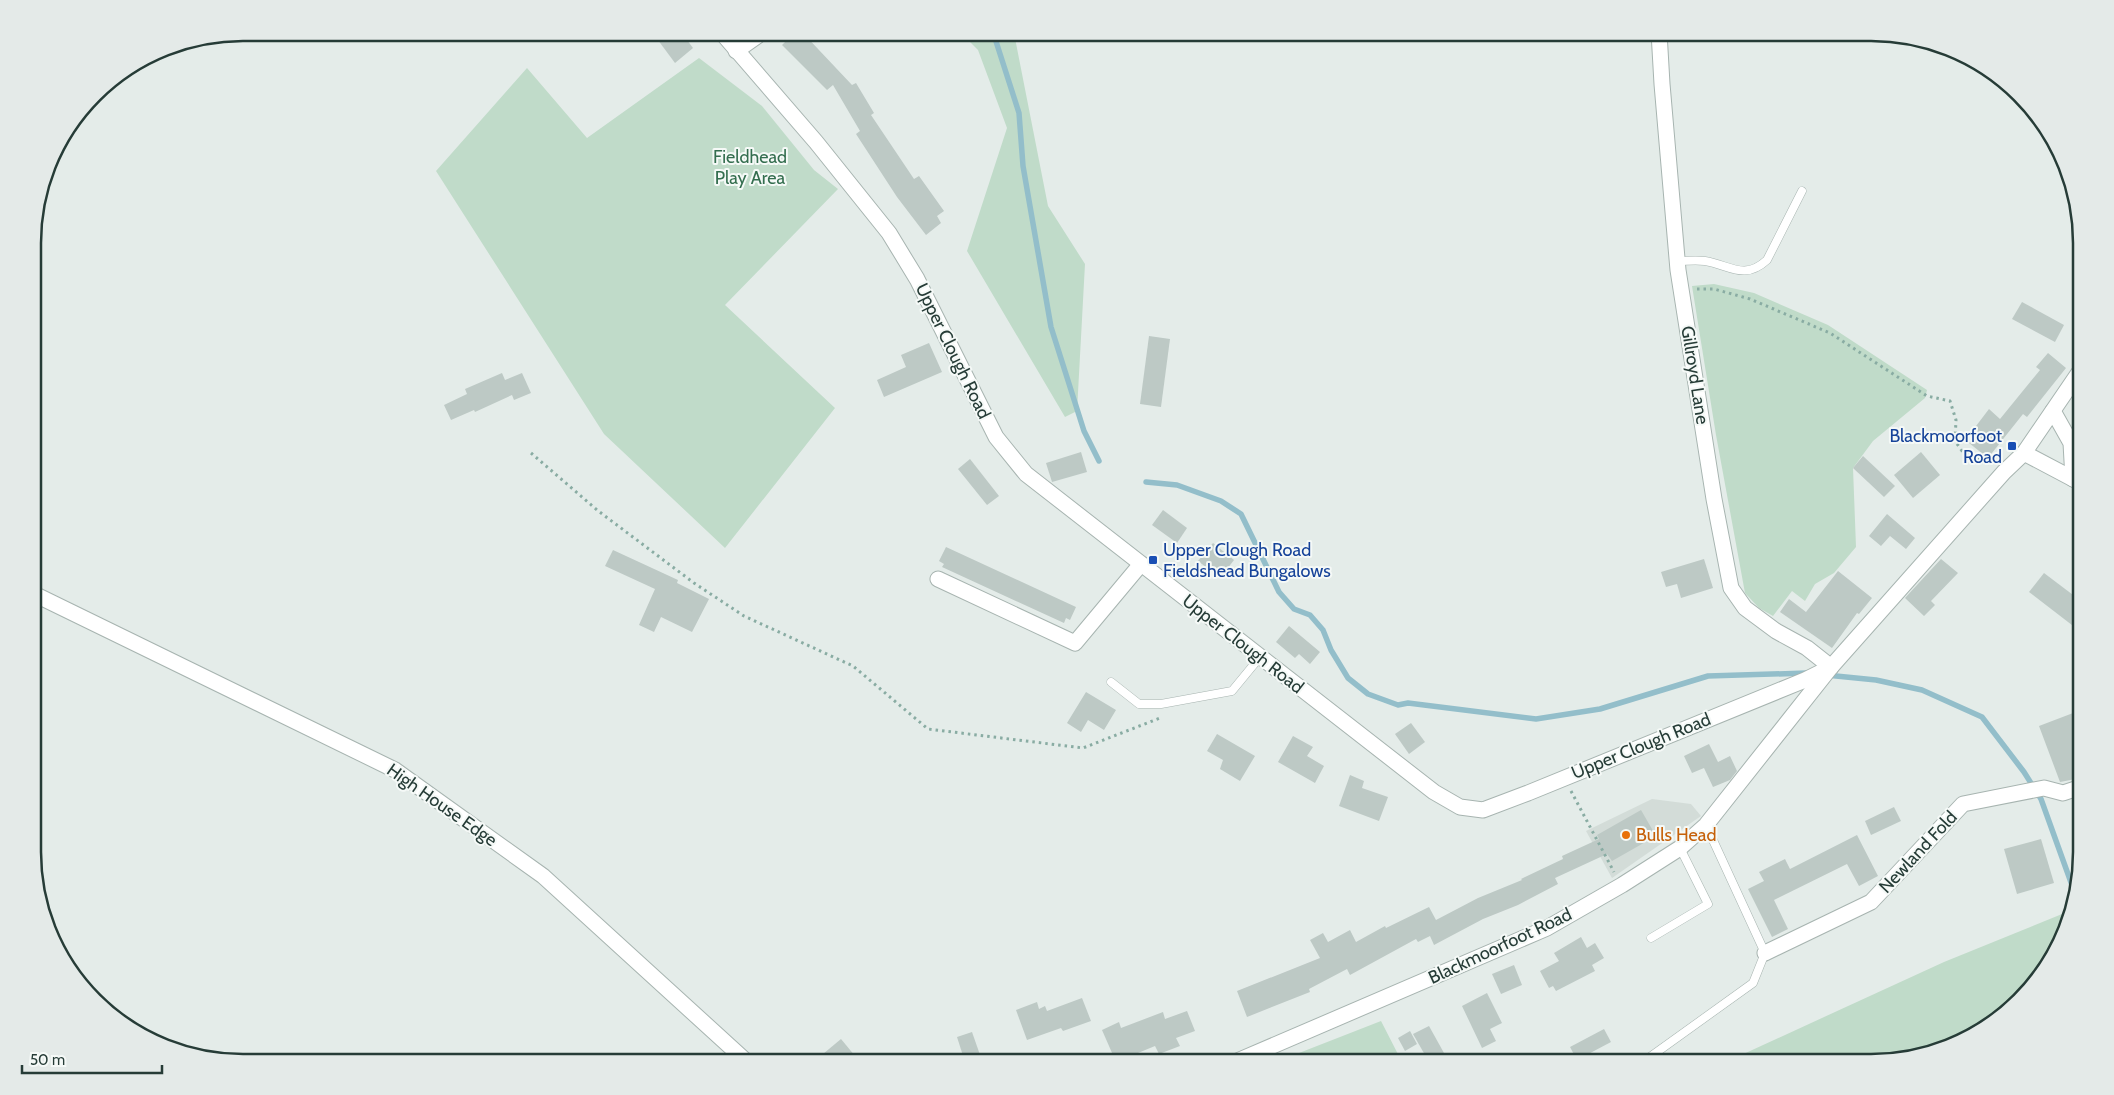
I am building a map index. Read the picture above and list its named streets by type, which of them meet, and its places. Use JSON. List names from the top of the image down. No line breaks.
{"streets":{"street":["Upper Clough Road","Gillroyd Lane","High House Edge","Newland Fold","Blackmoorfoot Road"]},"crossings":[["Upper Clough Road","Blackmoorfoot Road"],["Gillroyd Lane","Blackmoorfoot Road"]],"parks":["Fieldhead Play Area"],"places":{"transit":["Blackmoorfoot Road","Upper Clough Road Fieldshead Bungalows"],"other":["Bulls Head"]},"scale_bar":"50 m"}
